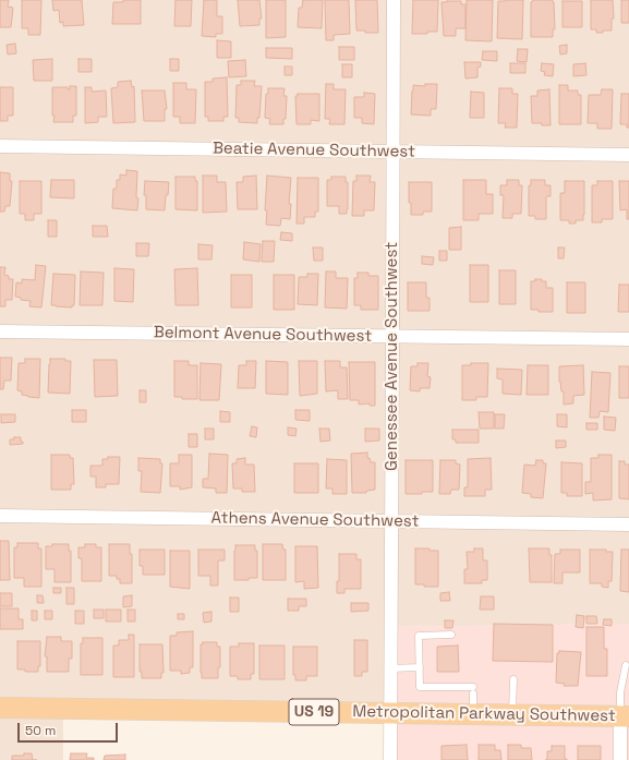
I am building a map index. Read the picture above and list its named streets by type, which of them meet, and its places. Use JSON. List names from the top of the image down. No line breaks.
{"streets":{"main road":["US 19","Metropolitan Parkway Southwest"],"street":["Beatie Avenue Southwest","Belmont Avenue Southwest","Genessee Avenue Southwest","Athens Avenue Southwest"]},"crossings":[["Beatie Avenue Southwest","Genessee Avenue Southwest"],["Belmont Avenue Southwest","Genessee Avenue Southwest"],["Genessee Avenue Southwest","Athens Avenue Southwest"],["Genessee Avenue Southwest","Metropolitan Parkway Southwest"]],"scale_bar":"50 m"}
